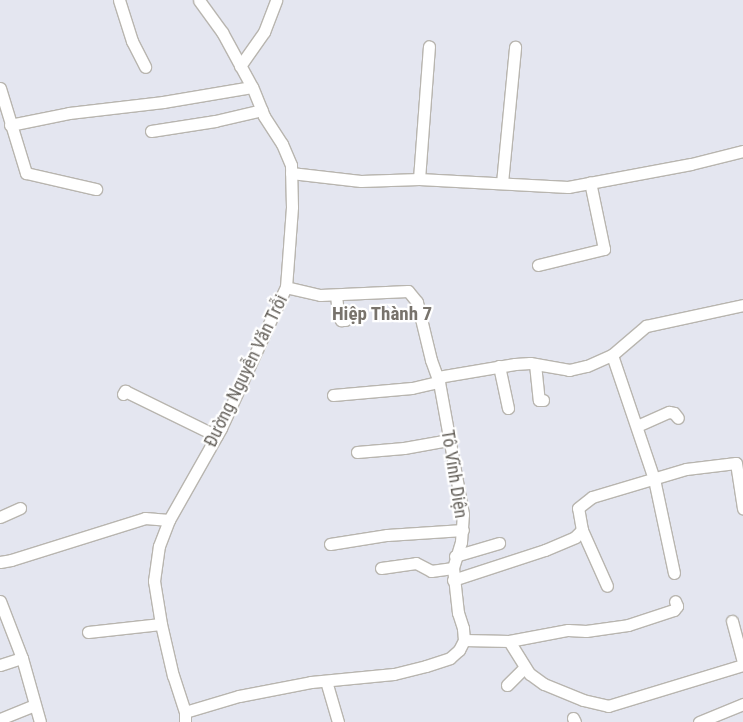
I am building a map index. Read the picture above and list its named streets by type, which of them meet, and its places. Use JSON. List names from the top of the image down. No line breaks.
{"streets":{"street":["Đường Nguyễn Văn Trỗi","Tô Vĩnh Diện"]},"crossings":[["Đường Nguyễn Văn Trỗi","Tô Vĩnh Diện"]],"districts":["Hiệp Thành 7"]}
